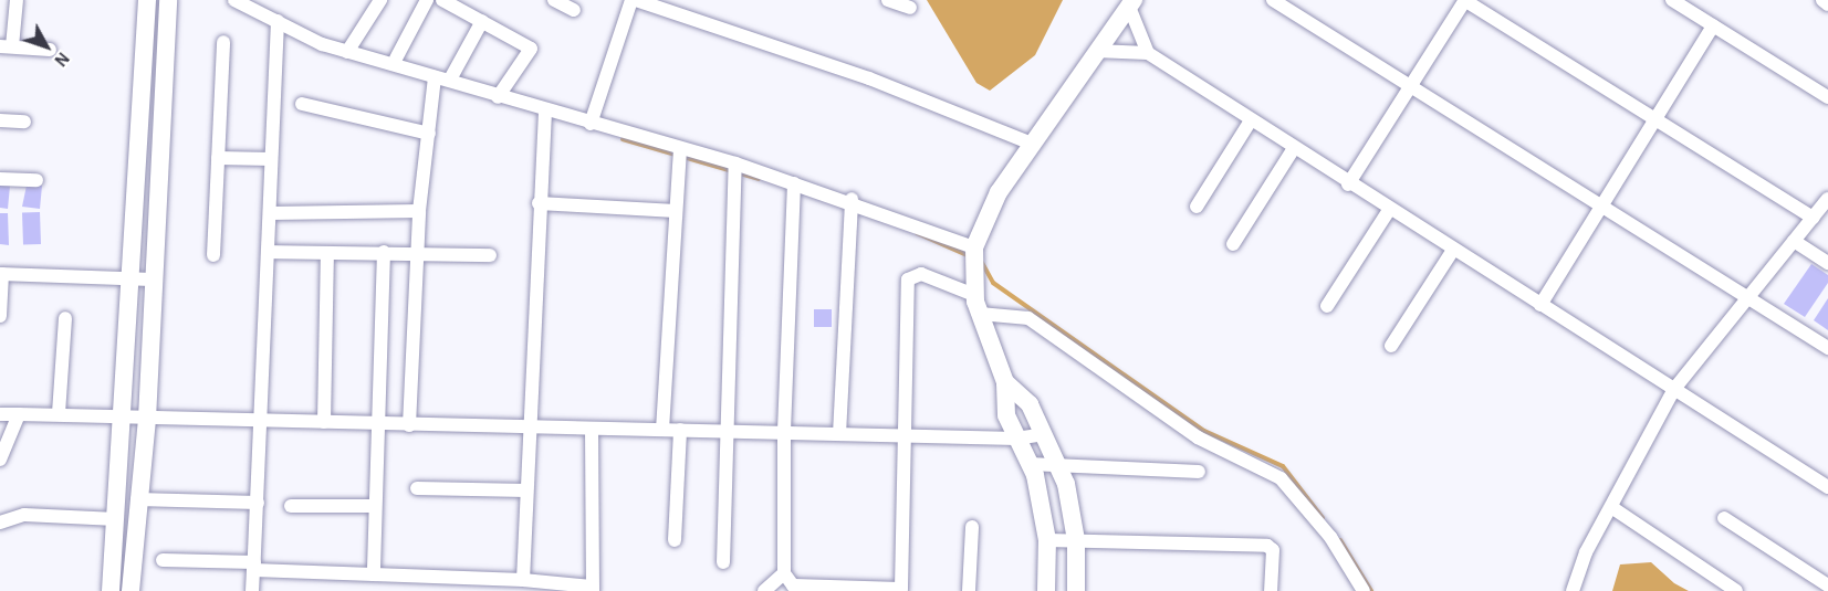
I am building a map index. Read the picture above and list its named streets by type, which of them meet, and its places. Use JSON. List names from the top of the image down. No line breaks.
{"north":"bottom right"}
